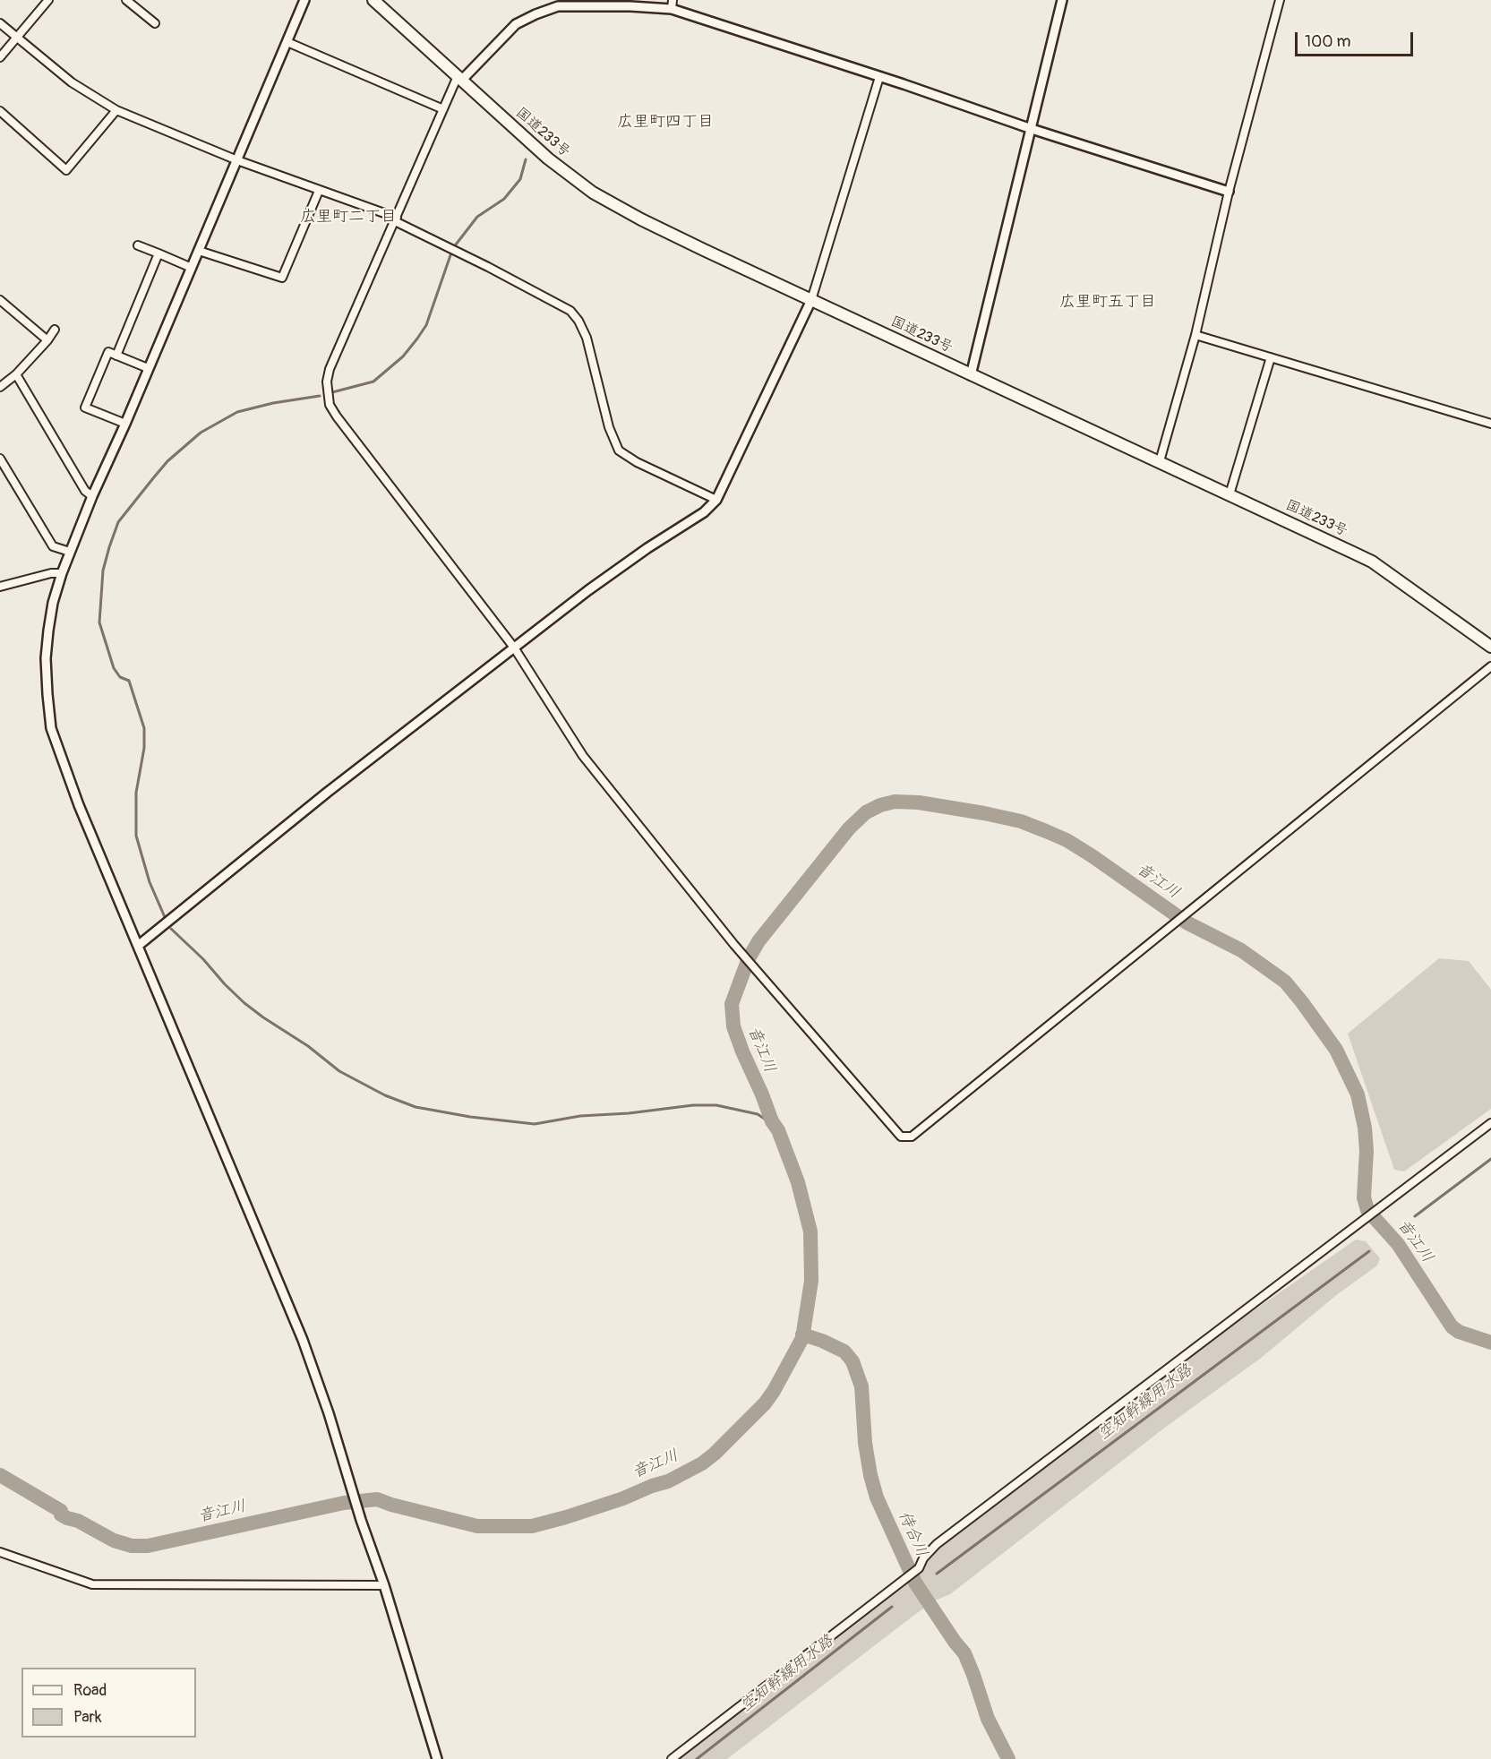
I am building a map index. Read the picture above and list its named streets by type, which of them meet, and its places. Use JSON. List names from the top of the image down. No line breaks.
{"streets":{"highway":["国道233号"]},"districts":["広里町四丁目","広里町二丁目","広里町五丁目"],"water":["音江川","空知幹線用水路","侍合川"],"legend":["Road","Park"],"scale_bar":"100 m"}
